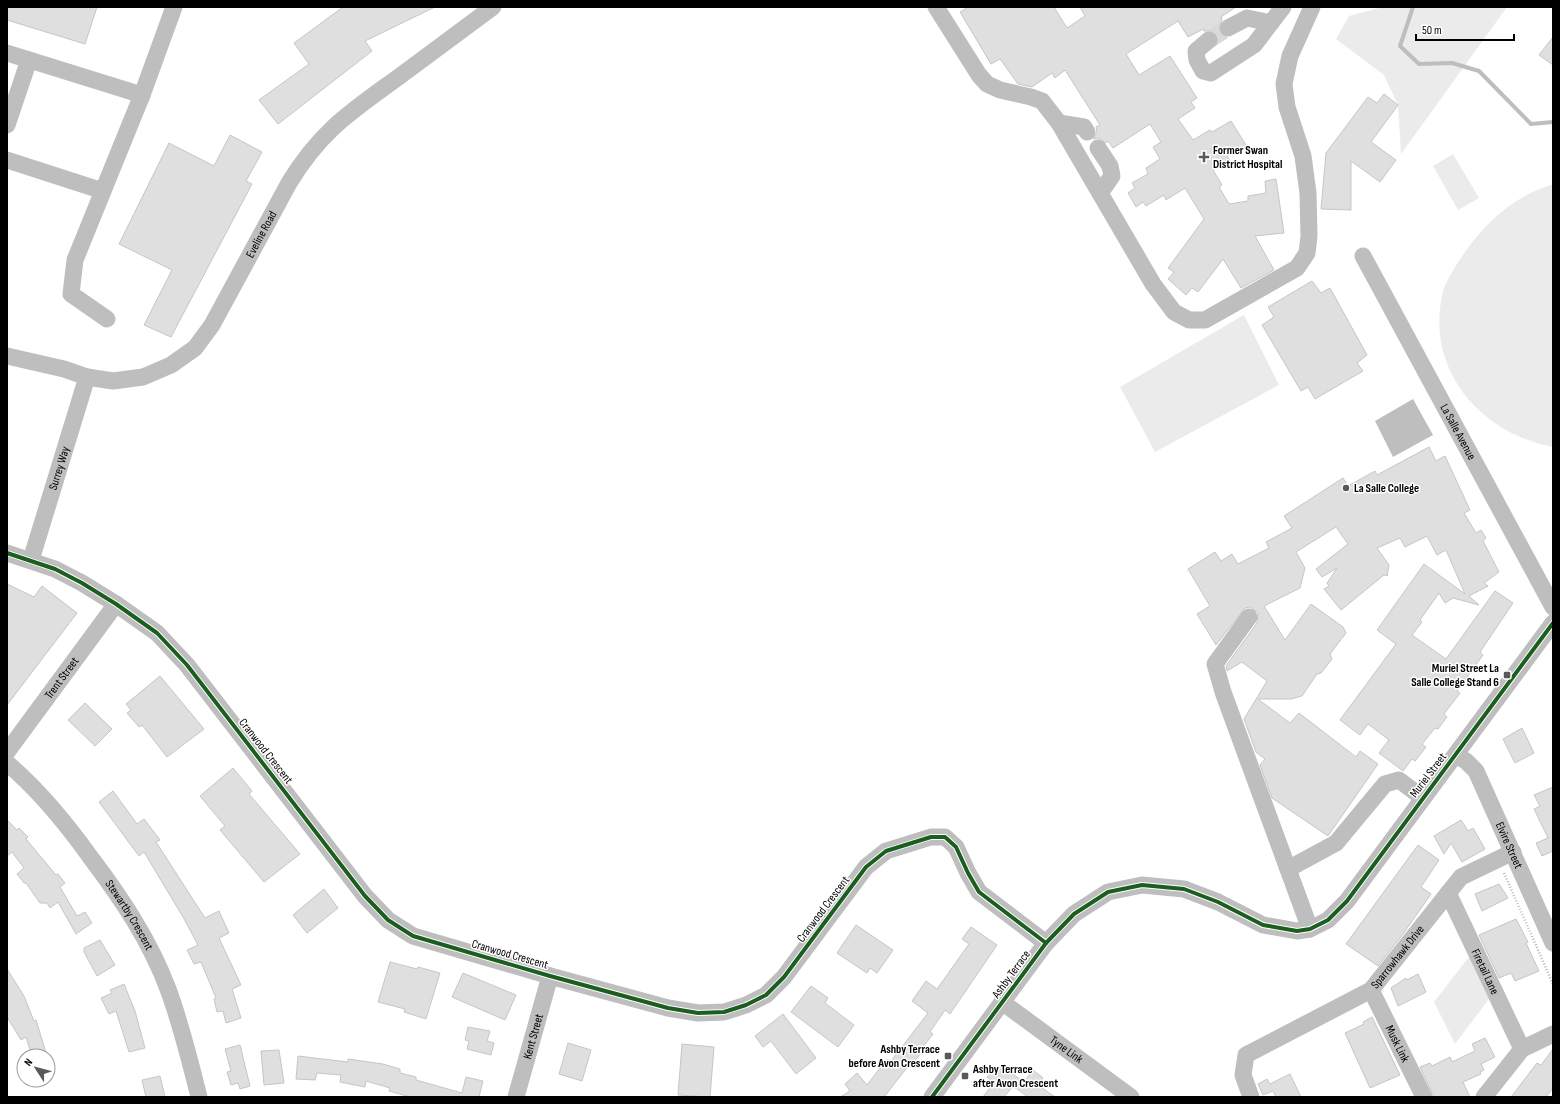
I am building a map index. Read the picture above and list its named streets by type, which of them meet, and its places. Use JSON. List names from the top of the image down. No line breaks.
{"streets":{"street":["Eveline Road","La Salle Avenue","Surrey Way","Trent Street","Cranwood Crescent","Muriel Street","Elvire Street","Stewartby Crescent","Sparrowhawk Drive","Firetail Lane","Ashby Terrace","Kent Street","Musk Link","Tyne Link"]},"crossings":[["Eveline Road","Surrey Way"],["Surrey Way","Cranwood Crescent"],["Trent Street","Cranwood Crescent"],["Cranwood Crescent","Ashby Terrace"],["Cranwood Crescent","Kent Street"],["Muriel Street","Elvire Street"],["Muriel Street","Ashby Terrace"],["Elvire Street","Sparrowhawk Drive"],["Sparrowhawk Drive","Firetail Lane"],["Sparrowhawk Drive","Musk Link"],["Ashby Terrace","Tyne Link"]],"places":{"health":["Former Swan District Hospital"],"other":["La Salle College"],"transit":["Muriel Street La Salle College Stand 6","Ashby Terrace before Avon Crescent","Ashby Terrace after Avon Crescent"]},"scale_bar":"50 m","north":"top left"}
